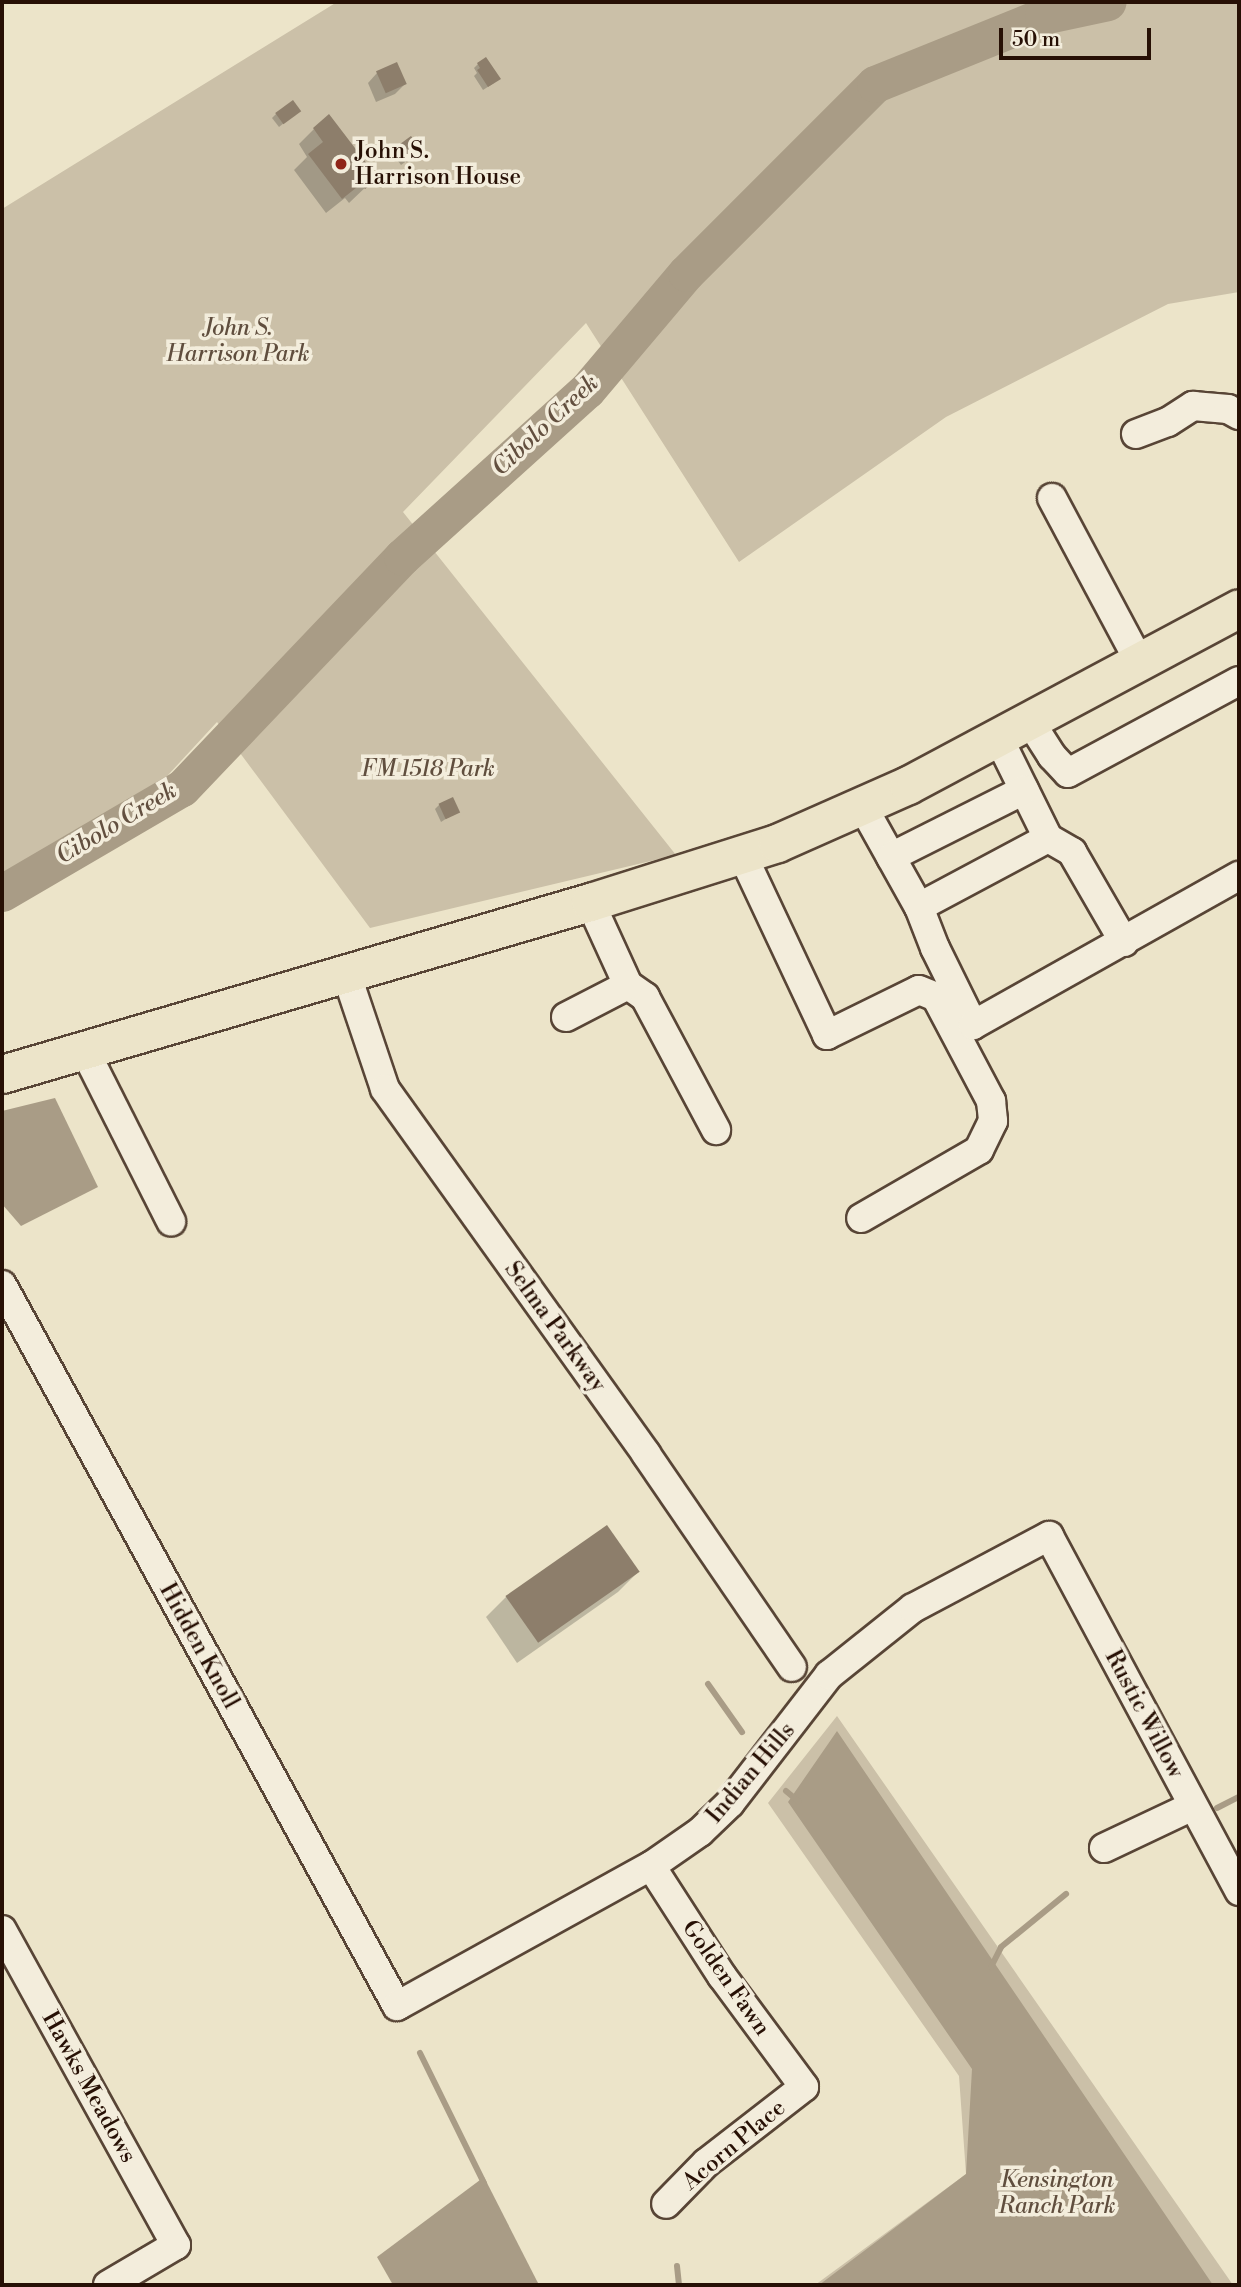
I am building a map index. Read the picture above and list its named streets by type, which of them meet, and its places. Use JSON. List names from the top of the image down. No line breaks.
{"streets":{"street":["Selma Parkway","Hidden Knoll","Rustic Willow","Indian Hills","Golden Fawn","Hawks Meadows","Acorn Place"]},"crossings":[["Hidden Knoll","Indian Hills"],["Rustic Willow","Indian Hills"],["Indian Hills","Golden Fawn"],["Golden Fawn","Acorn Place"]],"water":["Cibolo Creek"],"parks":["John S. Harrison Park","FM 1518 Park","Kensington Ranch Park"],"places":["John S. Harrison House"],"scale_bar":"50 m"}
